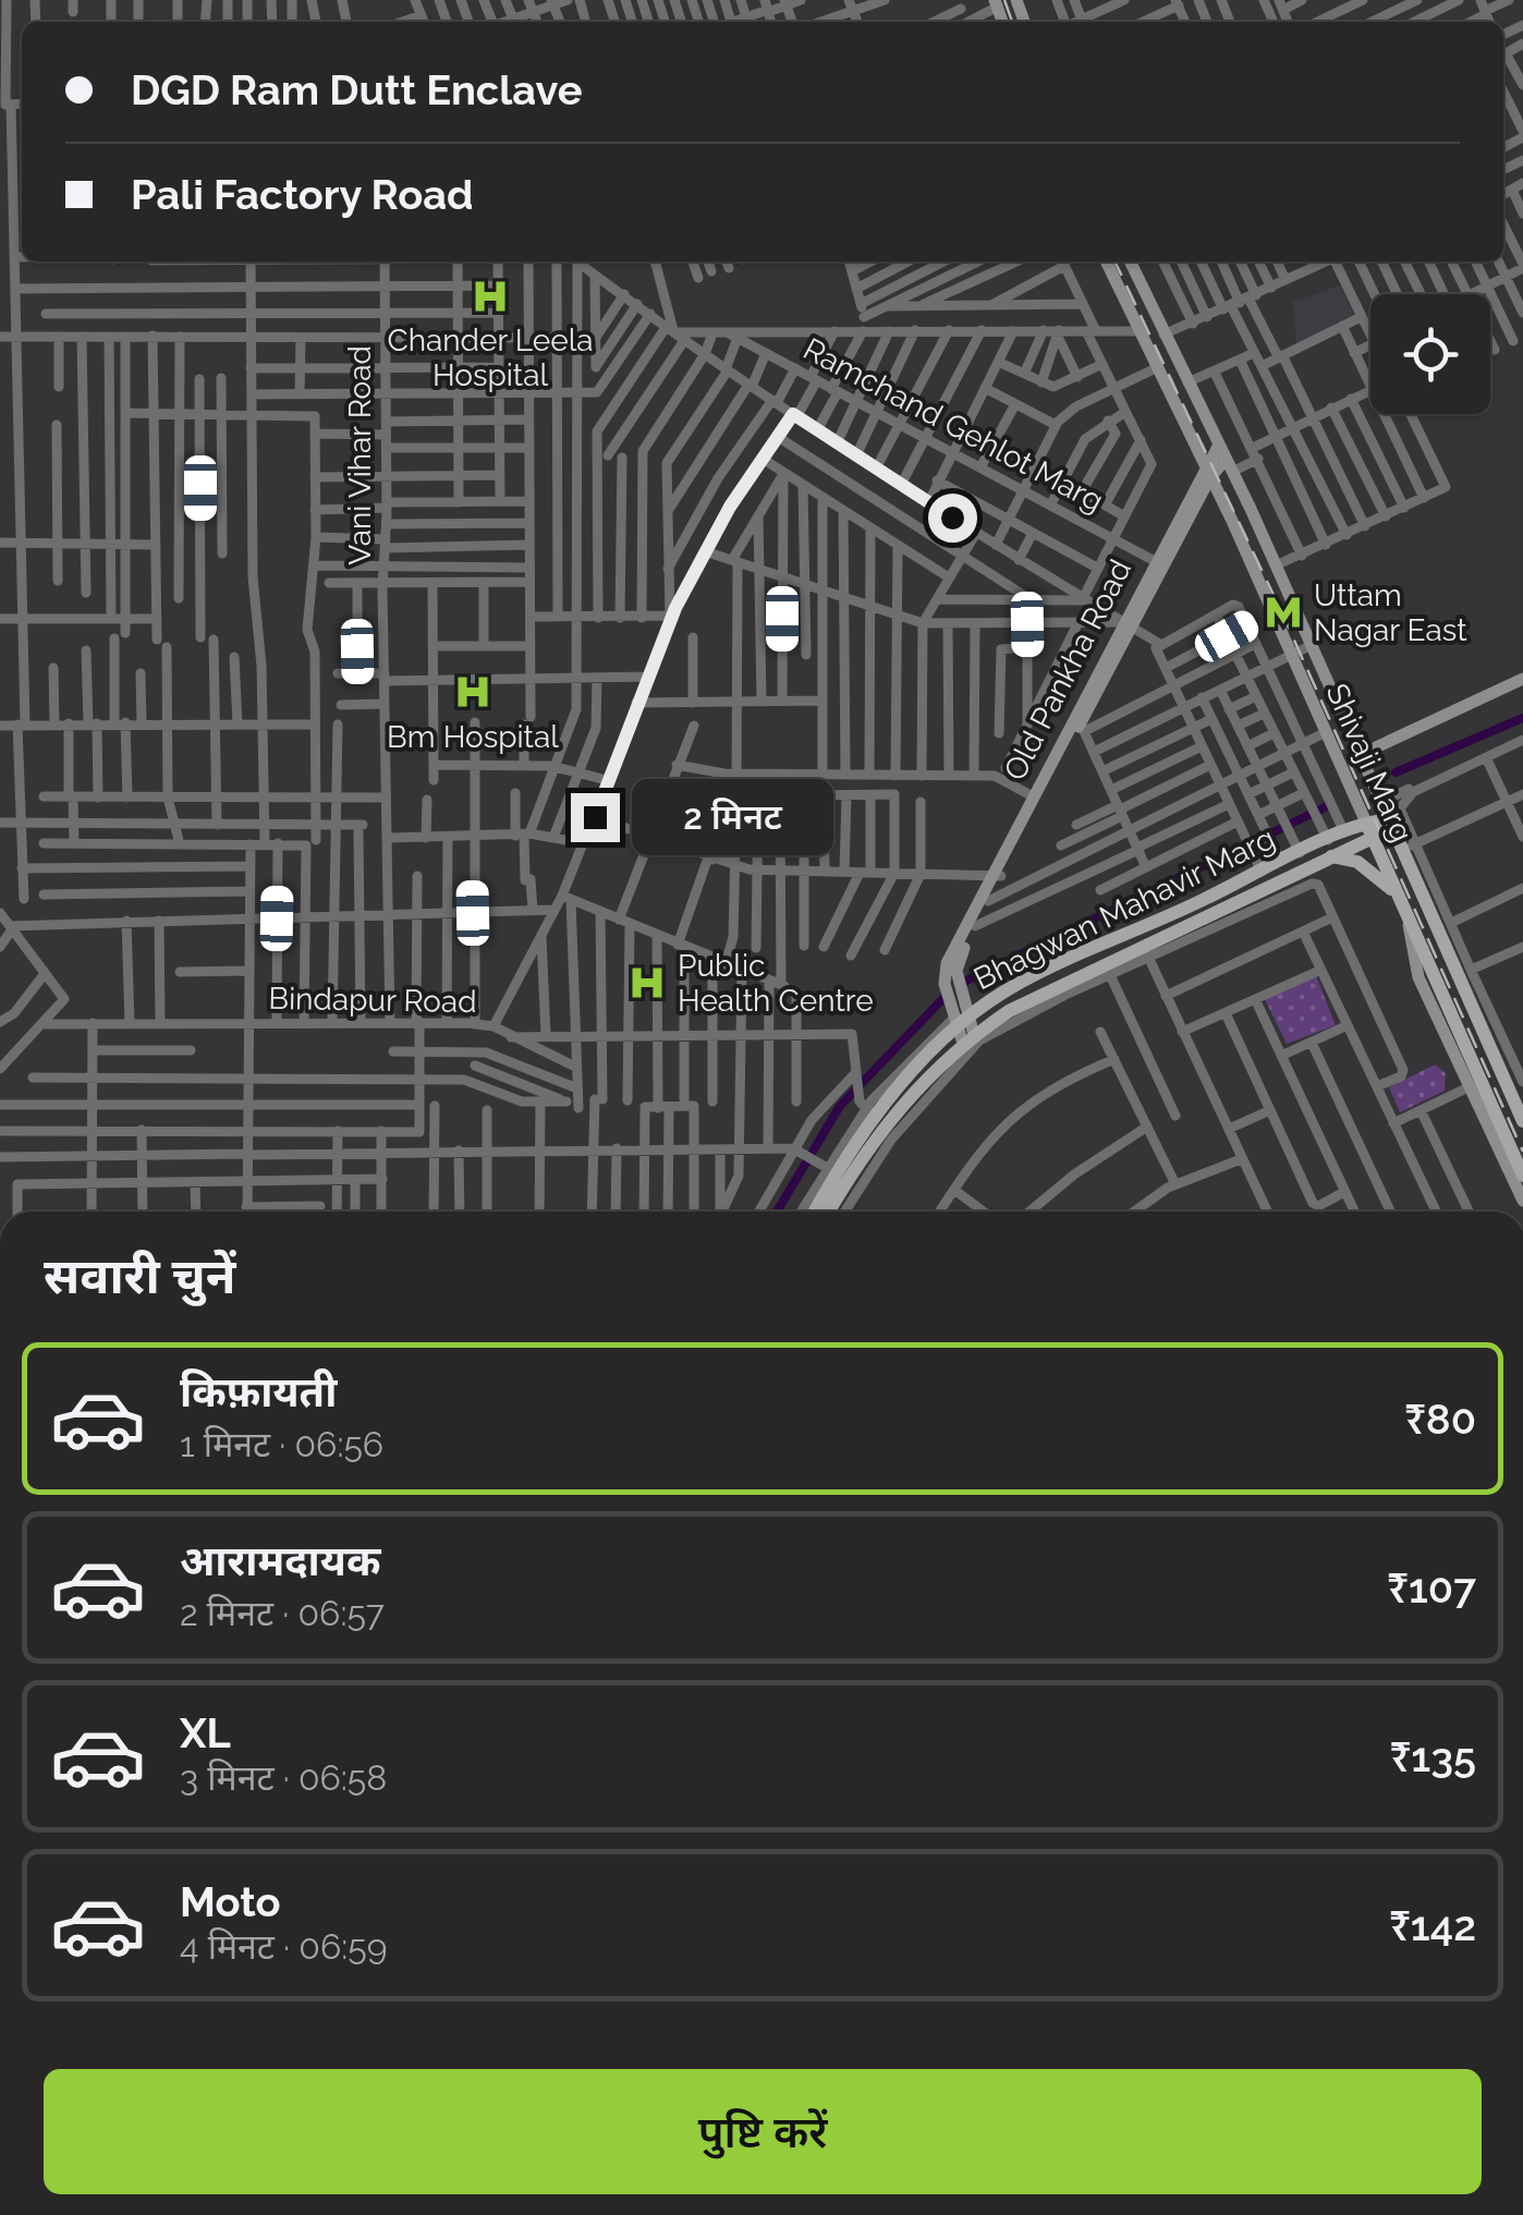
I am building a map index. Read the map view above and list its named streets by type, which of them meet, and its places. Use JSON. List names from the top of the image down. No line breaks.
{"streets":{"main road":["Shivaji Marg","Bhagwan Mahavir Marg"],"street":["Ramchand Gehlot Marg","Vani Vihar Road","Old Pankha Road","Bindapur Road"]},"crossings":[["Ramchand Gehlot Marg","Old Pankha Road"],["Vani Vihar Road","Bindapur Road"],["Old Pankha Road","Shivaji Marg"],["Old Pankha Road","Bhagwan Mahavir Marg"],["Shivaji Marg","Bhagwan Mahavir Marg"]],"places":{"hospital":["Chander Leela Hospital","Bm Hospital","Public Health Centre"],"metro station":["Uttam Nagar East"]},"page":{"banner":["DGD Ram Dutt Enclave","Pali Factory Road"],"bubble":"2 मिनट","heading":"सवारी चुनें","list":[{"name":"किफ़ायती","note":"1 मिनट · 06:56","value":"₹80"},{"name":"आरामदायक","note":"2 मिनट · 06:57","value":"₹107"},{"name":"XL","note":"3 मिनट · 06:58","value":"₹135"},{"name":"Moto","note":"4 मिनट · 06:59","value":"₹142"}],"buttons":"पुष्टि करें"}}
